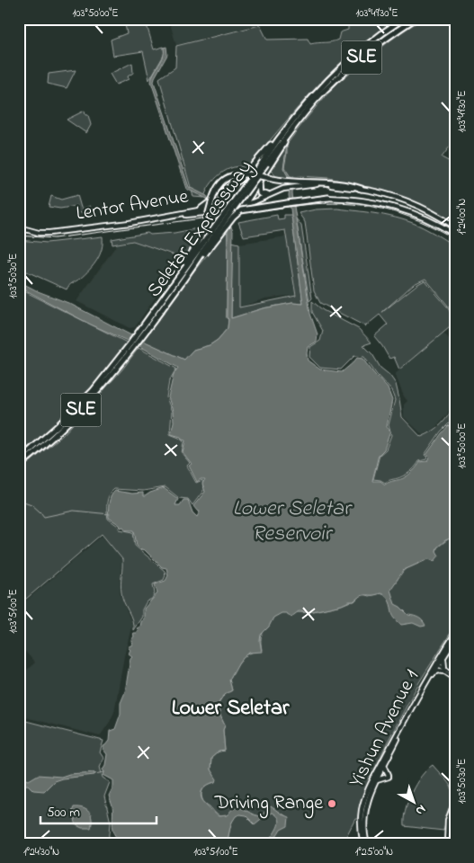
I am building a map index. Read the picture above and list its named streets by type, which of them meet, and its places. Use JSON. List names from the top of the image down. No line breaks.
{"streets":{"highway":["SLE","Seletar Expressway"],"main road":["Lentor Avenue","Yishun Avenue 1"]},"districts":["Lower Seletar"],"water":["Lower Seletar Reservoir"],"places":["Driving Range"],"scale_bar":"500 m","north":"bottom right","coordinates":["103°50'00\"E","103°49'30\"E","1°24'00\"N","103°50'30\"E","103°51'00\"E","1°24'30\"N","1°25'00\"N"]}
